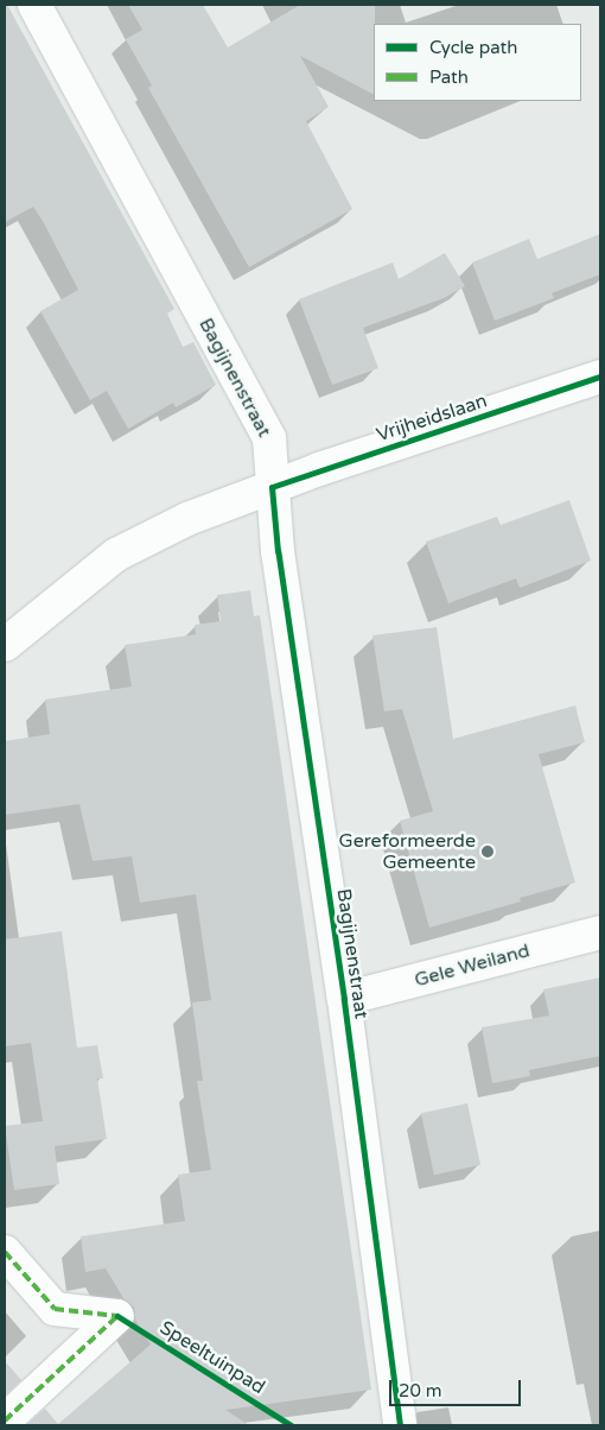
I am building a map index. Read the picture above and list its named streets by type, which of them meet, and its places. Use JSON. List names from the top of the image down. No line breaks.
{"streets":{"street":["Bagijnenstraat","Vrijheidslaan","Gele Weiland"],"cycle path":["Speeltuinpad"]},"crossings":[["Bagijnenstraat","Vrijheidslaan"],["Bagijnenstraat","Gele Weiland"]],"places":["Gereformeerde Gemeente"],"legend":["Cycle path","Path"],"scale_bar":"20 m"}
